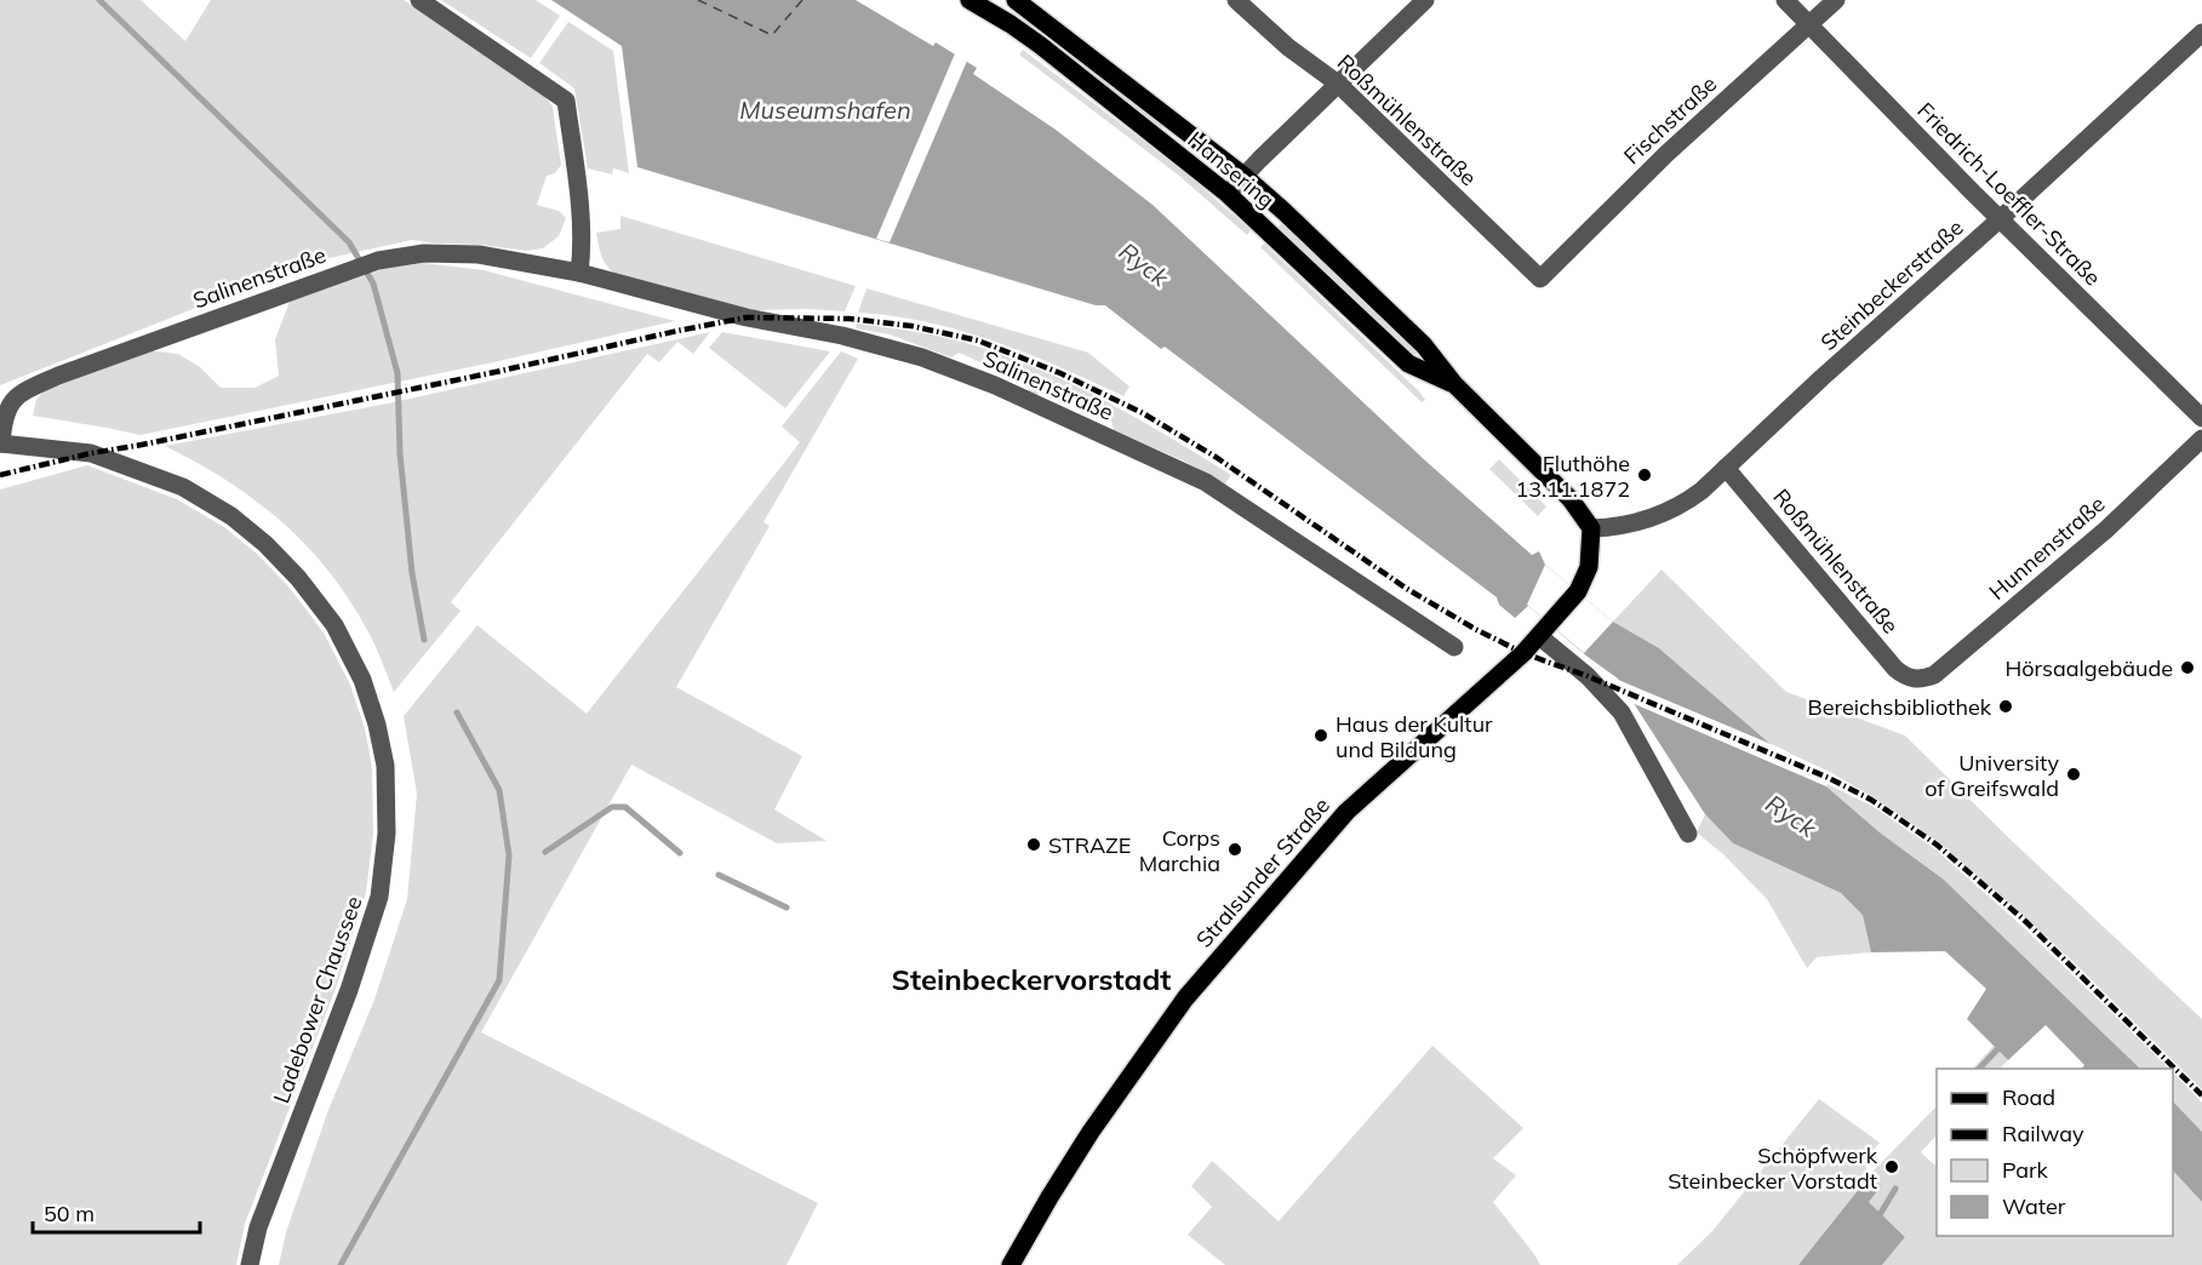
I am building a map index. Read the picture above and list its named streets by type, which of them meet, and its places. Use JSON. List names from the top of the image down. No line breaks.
{"streets":{"main road":["Hansering","Stralsunder Straße"],"street":["Roßmühlenstraße","Fischstraße","Friedrich-Loeffler-Straße","Salinenstraße","Steinbeckerstraße","Hunnenstraße","Ladebower Chaussee"]},"crossings":[["Roßmühlenstraße","Fischstraße"],["Roßmühlenstraße","Steinbeckerstraße"],["Roßmühlenstraße","Hunnenstraße"],["Fischstraße","Friedrich-Loeffler-Straße"],["Hansering","Steinbeckerstraße"],["Hansering","Stralsunder Straße"],["Friedrich-Loeffler-Straße","Steinbeckerstraße"],["Salinenstraße","Ladebower Chaussee"],["Steinbeckerstraße","Stralsunder Straße"]],"districts":["Steinbeckervorstadt"],"water":["Museumshafen","Ryck"],"places":["Fluthöhe 13.11.1872","Hörsaalgebäude","Bereichsbibliothek","Haus der Kultur und Bildung","University of Greifswald","STRAZE","Corps Marchia","Schöpfwerk Steinbecker Vorstadt"],"legend":["Road","Railway","Park","Water"],"scale_bar":"50 m"}
